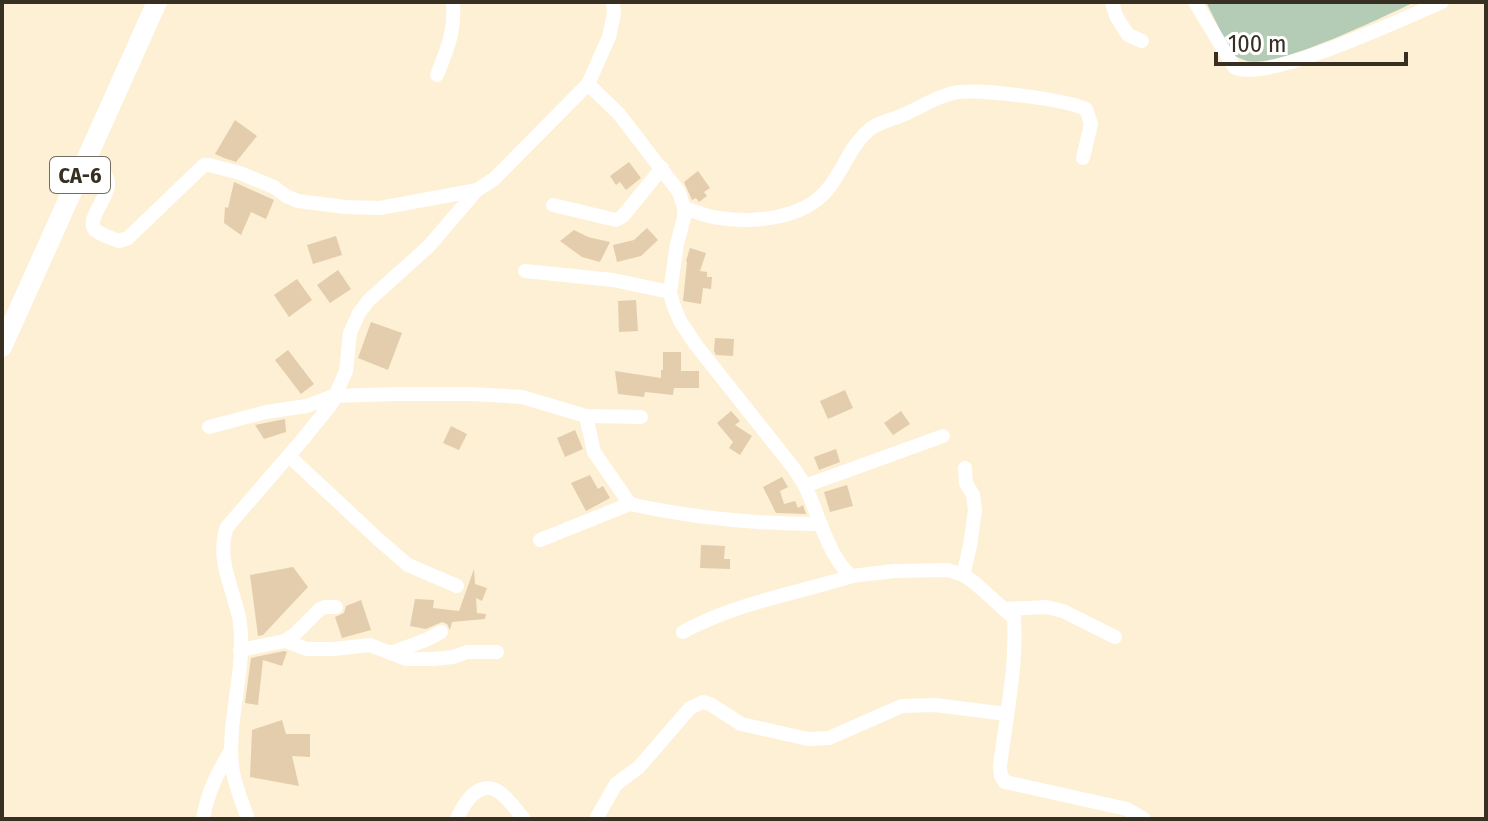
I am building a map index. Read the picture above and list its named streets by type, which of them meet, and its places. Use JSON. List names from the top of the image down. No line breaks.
{"streets":{"highway":["CA-6"]},"scale_bar":"100 m"}
